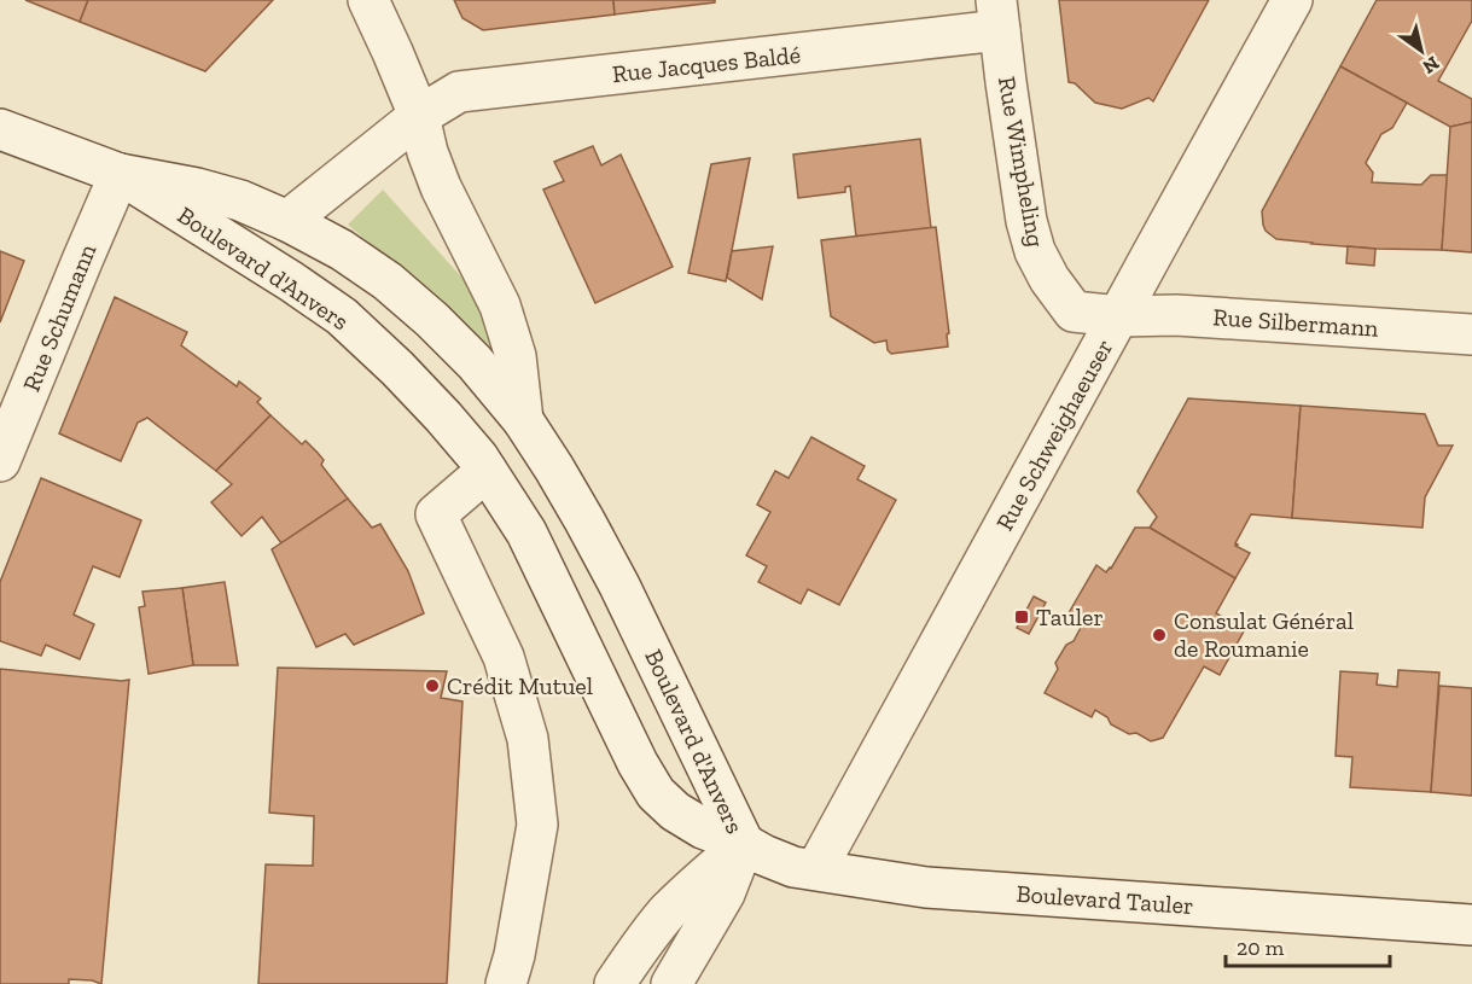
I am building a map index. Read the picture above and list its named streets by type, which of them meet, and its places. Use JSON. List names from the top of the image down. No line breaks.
{"streets":{"street":["Rue Jacques Baldé","Rue Wimpheling","Boulevard d'Anvers","Rue Schumann","Rue Silbermann","Rue Schweighaeuser","Boulevard Tauler"]},"crossings":[["Rue Jacques Baldé","Rue Wimpheling"],["Rue Jacques Baldé","Boulevard d'Anvers"],["Rue Wimpheling","Rue Silbermann"],["Rue Wimpheling","Rue Schweighaeuser"],["Boulevard d'Anvers","Rue Schumann"],["Boulevard d'Anvers","Boulevard Tauler"],["Rue Silbermann","Rue Schweighaeuser"],["Rue Schweighaeuser","Boulevard Tauler"]],"places":{"transit":["Tauler"],"other":["Consulat Général de Roumanie","Crédit Mutuel"]},"scale_bar":"20 m","north":"bottom right"}
